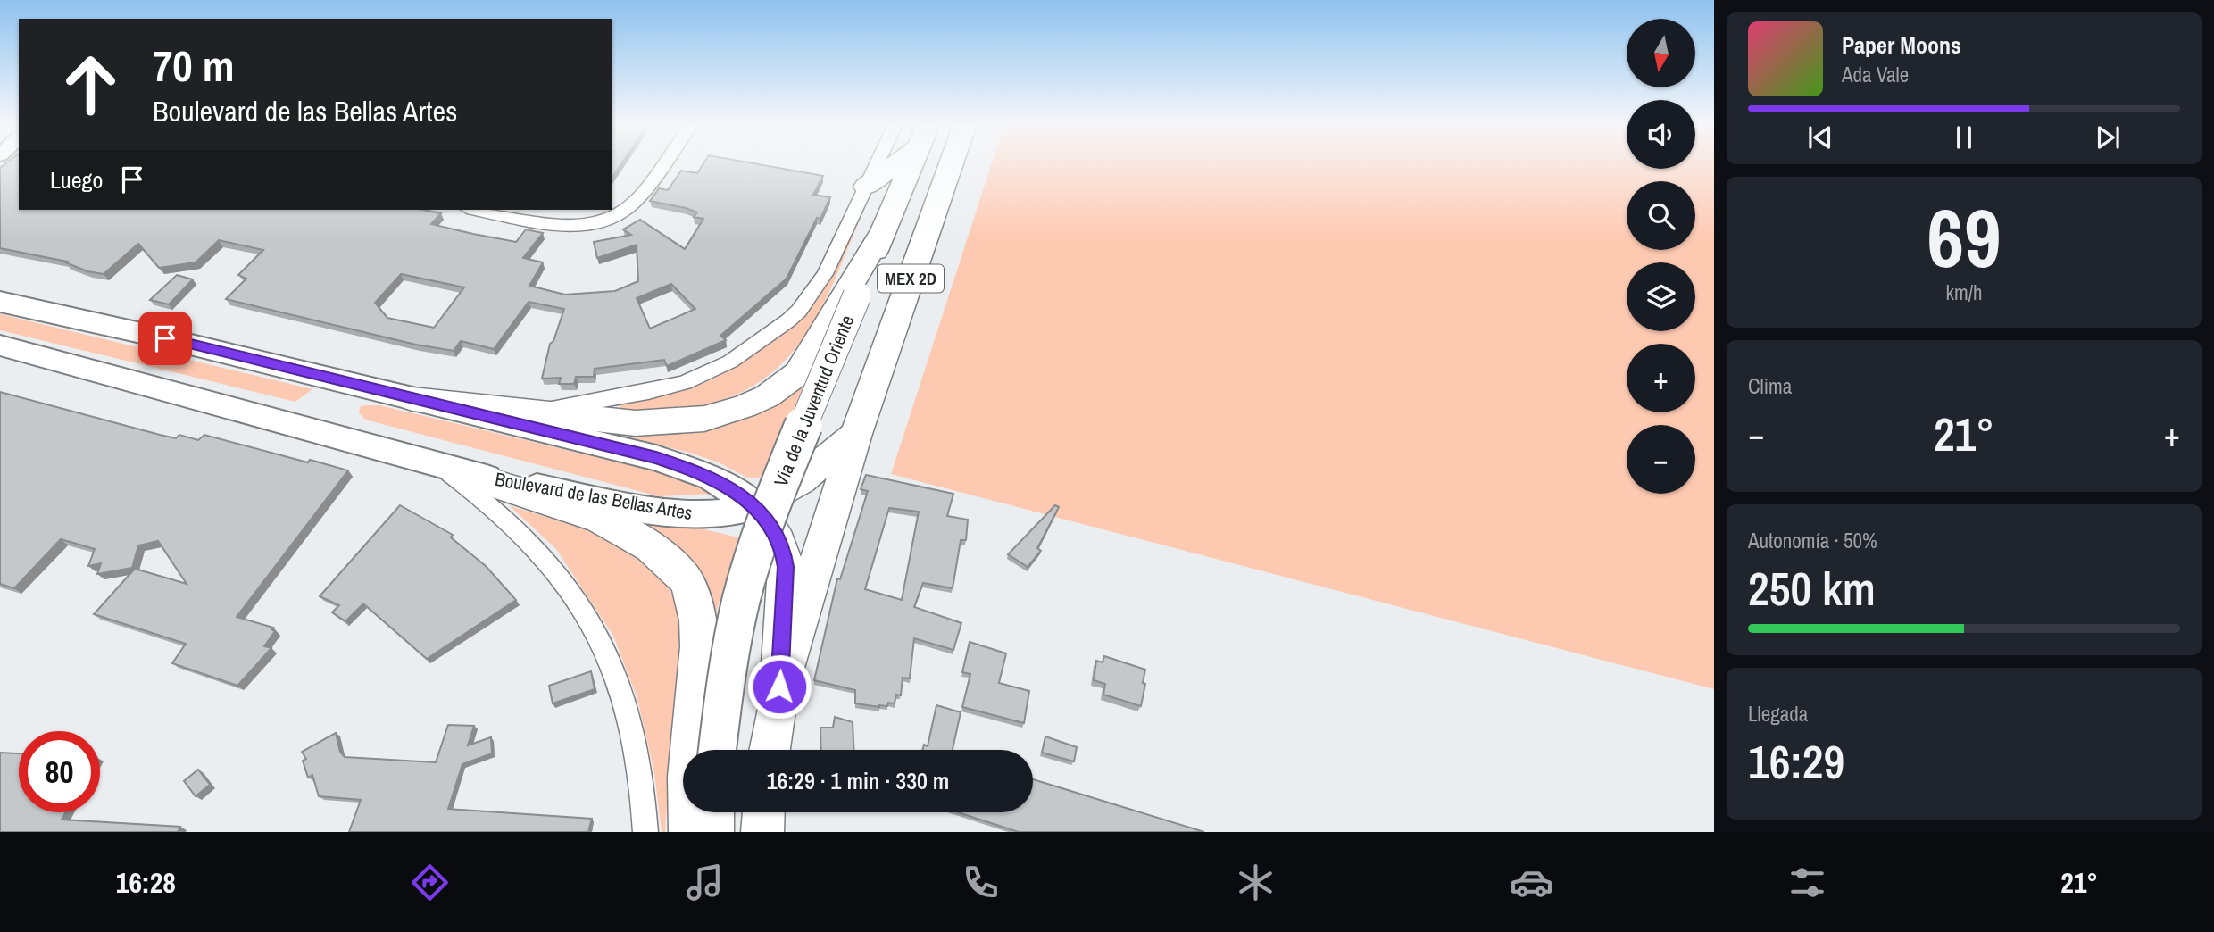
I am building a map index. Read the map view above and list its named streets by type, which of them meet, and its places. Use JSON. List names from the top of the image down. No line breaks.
{"streets":{"highway":["MEX 2D","Via de la Juventud Oriente"],"main road":["Boulevard de las Bellas Artes"]},"north":"bottom","page":{"map_buttons":["+","−"],"turn":["70 m","Boulevard de las Bellas Artes"],"song":["Paper Moons","Ada Vale"],"then":"Luego","tile":[["69","km/h"],"Clima",["Autonomía · 50%","250 km"],["Llegada","16:29"]],"heat":["−","21°","+"],"limit":"80","trip":"16:29 · 1 min · 330 m","tabs":["16:28","21°"]}}
